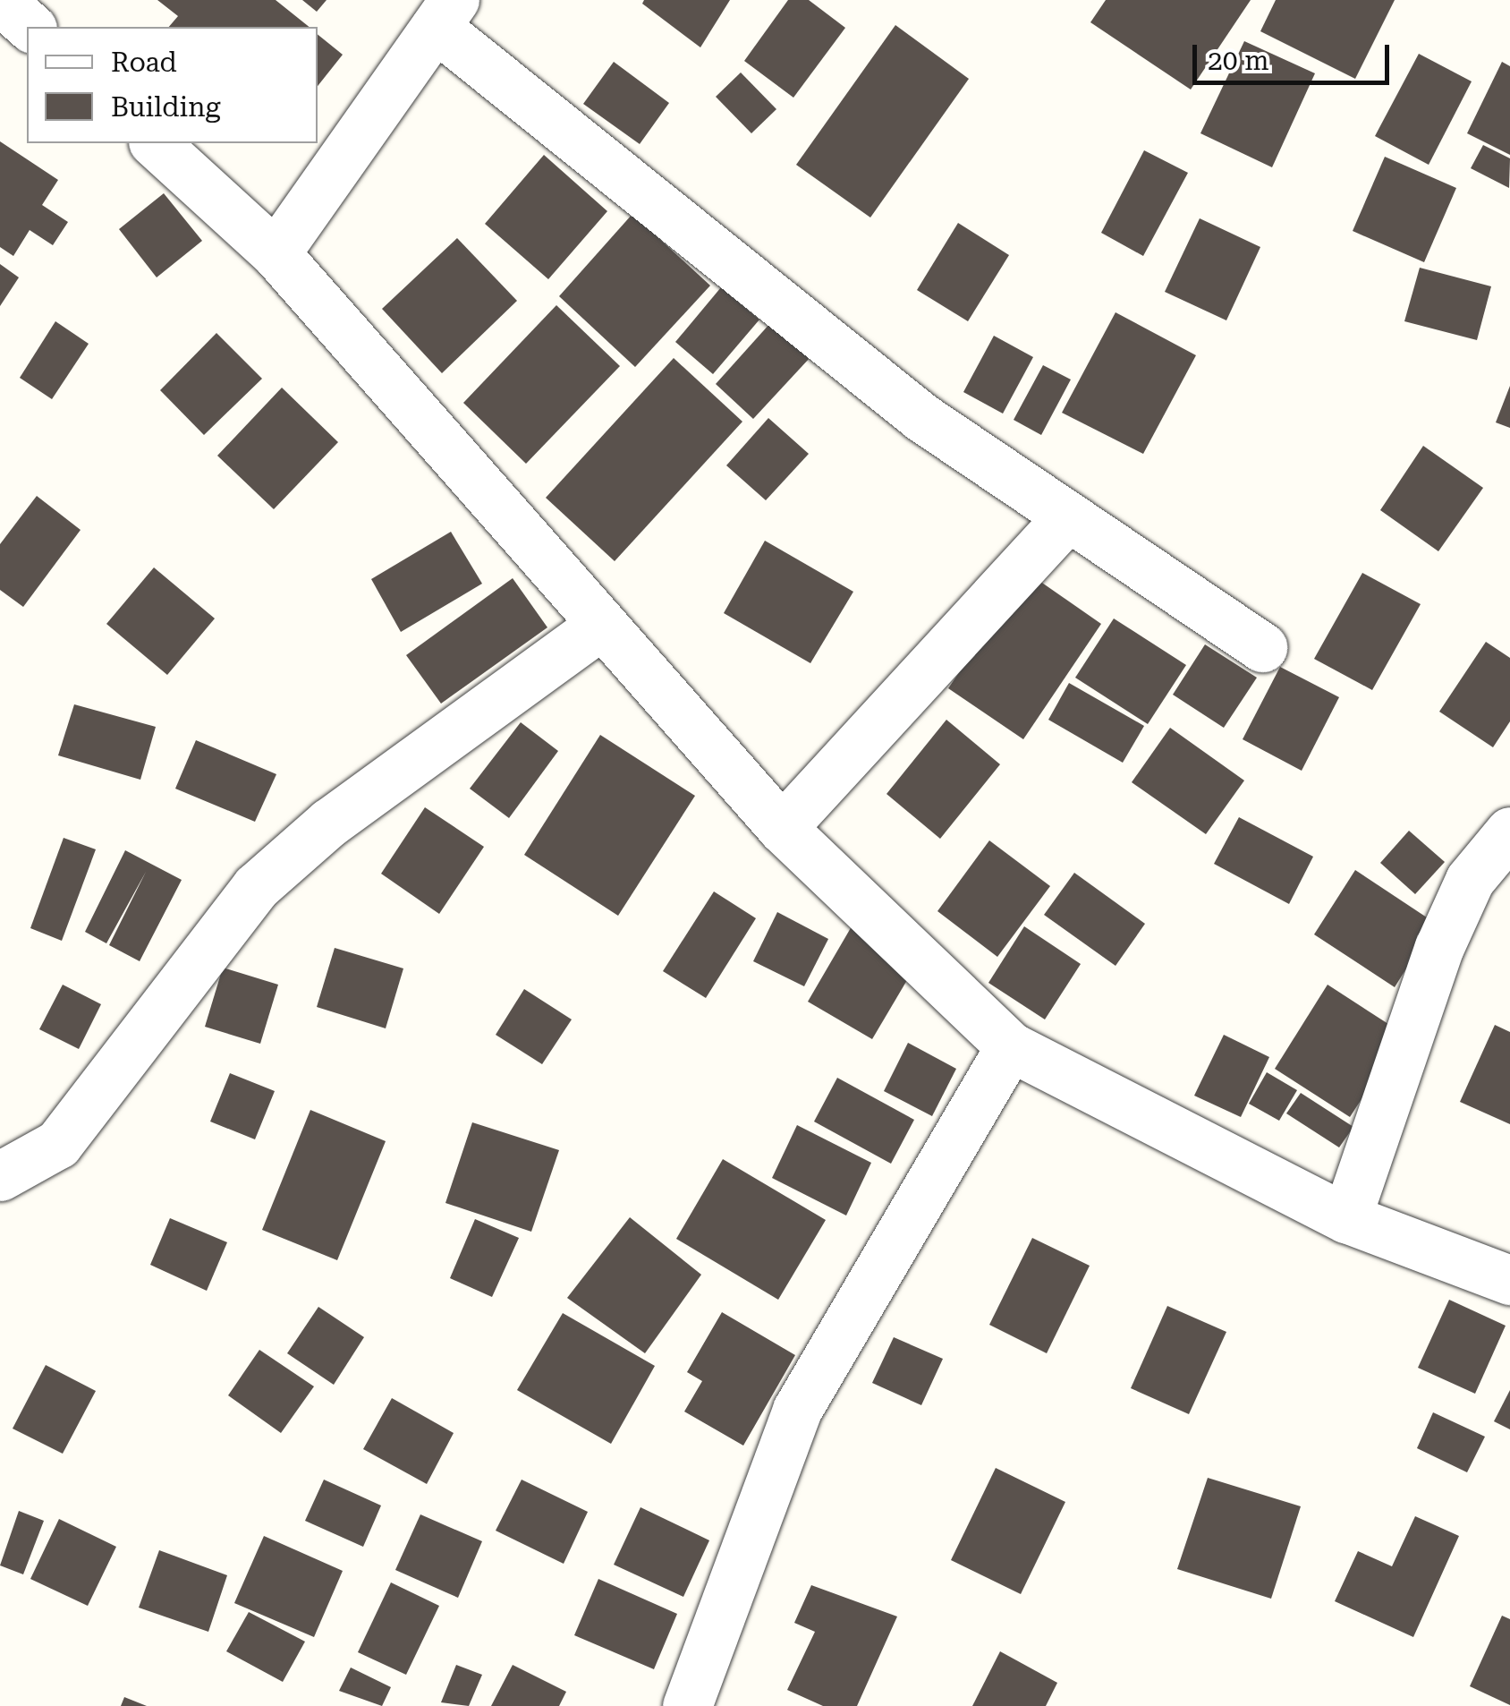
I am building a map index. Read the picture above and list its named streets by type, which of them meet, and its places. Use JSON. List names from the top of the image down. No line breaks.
{"legend":["Road","Building"],"scale_bar":"20 m"}
